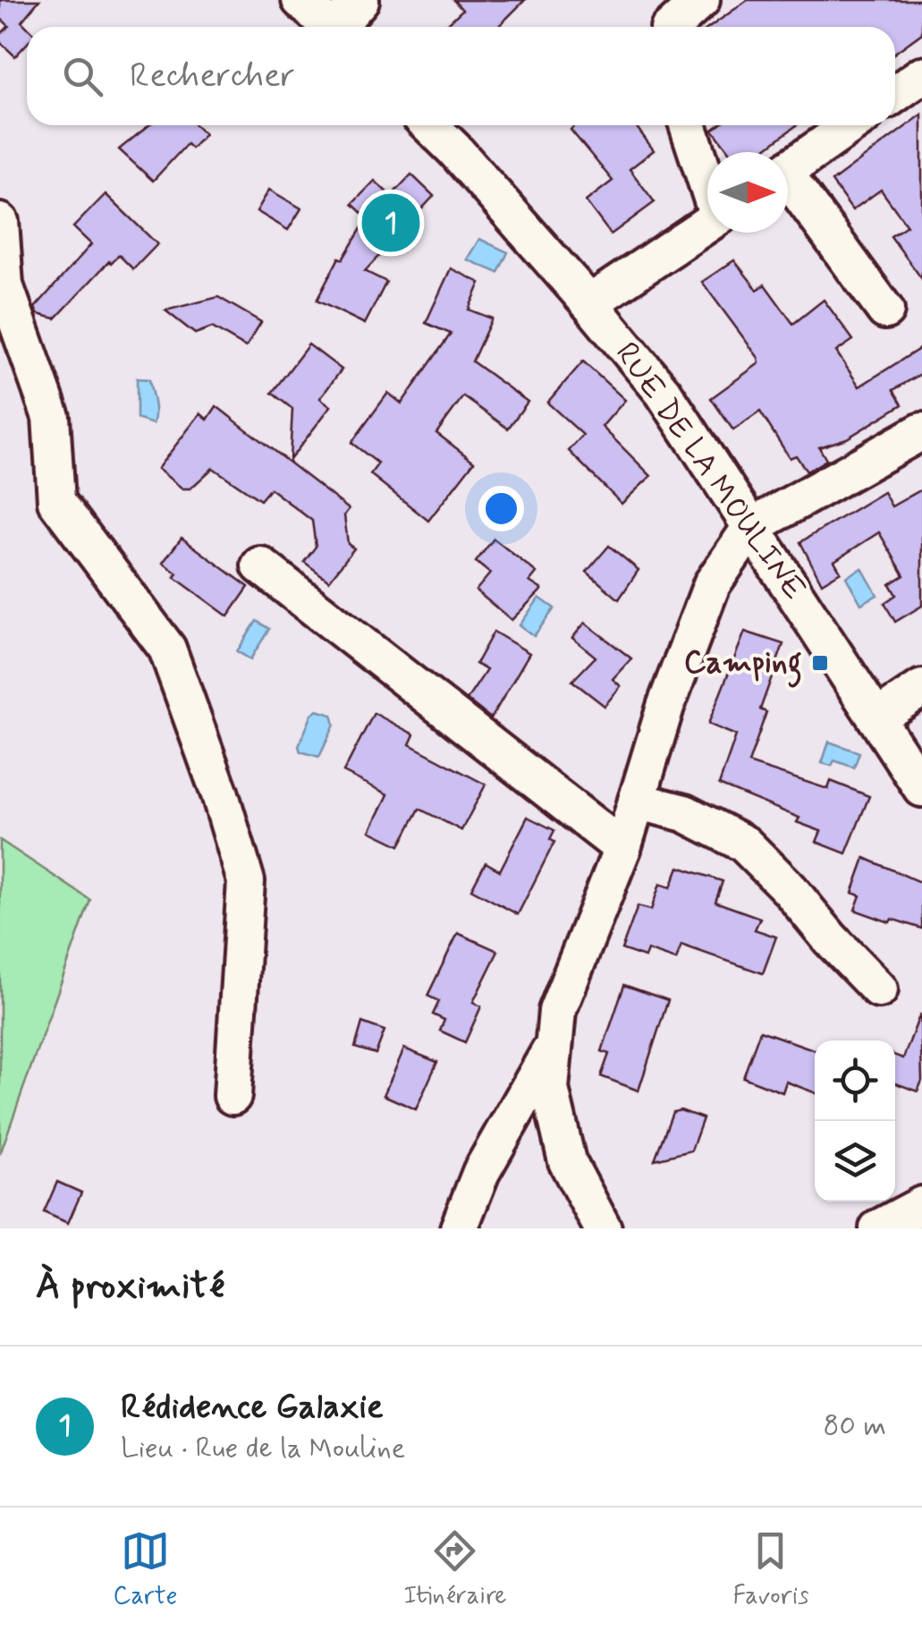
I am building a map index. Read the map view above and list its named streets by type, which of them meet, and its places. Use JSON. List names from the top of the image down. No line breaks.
{"streets":{"street":["RUE DE LA MOULINE"]},"places":{"transit":["Camping"]},"north":"right","page":{"search":"Rechercher","pins":"1","heading":"À proximité","list":[{"mark":"1","name":"Rédidence Galaxie","note":"Lieu · Rue de la Mouline","value":"80 m"}],"nav":["Carte","Itinéraire","Favoris"]}}
